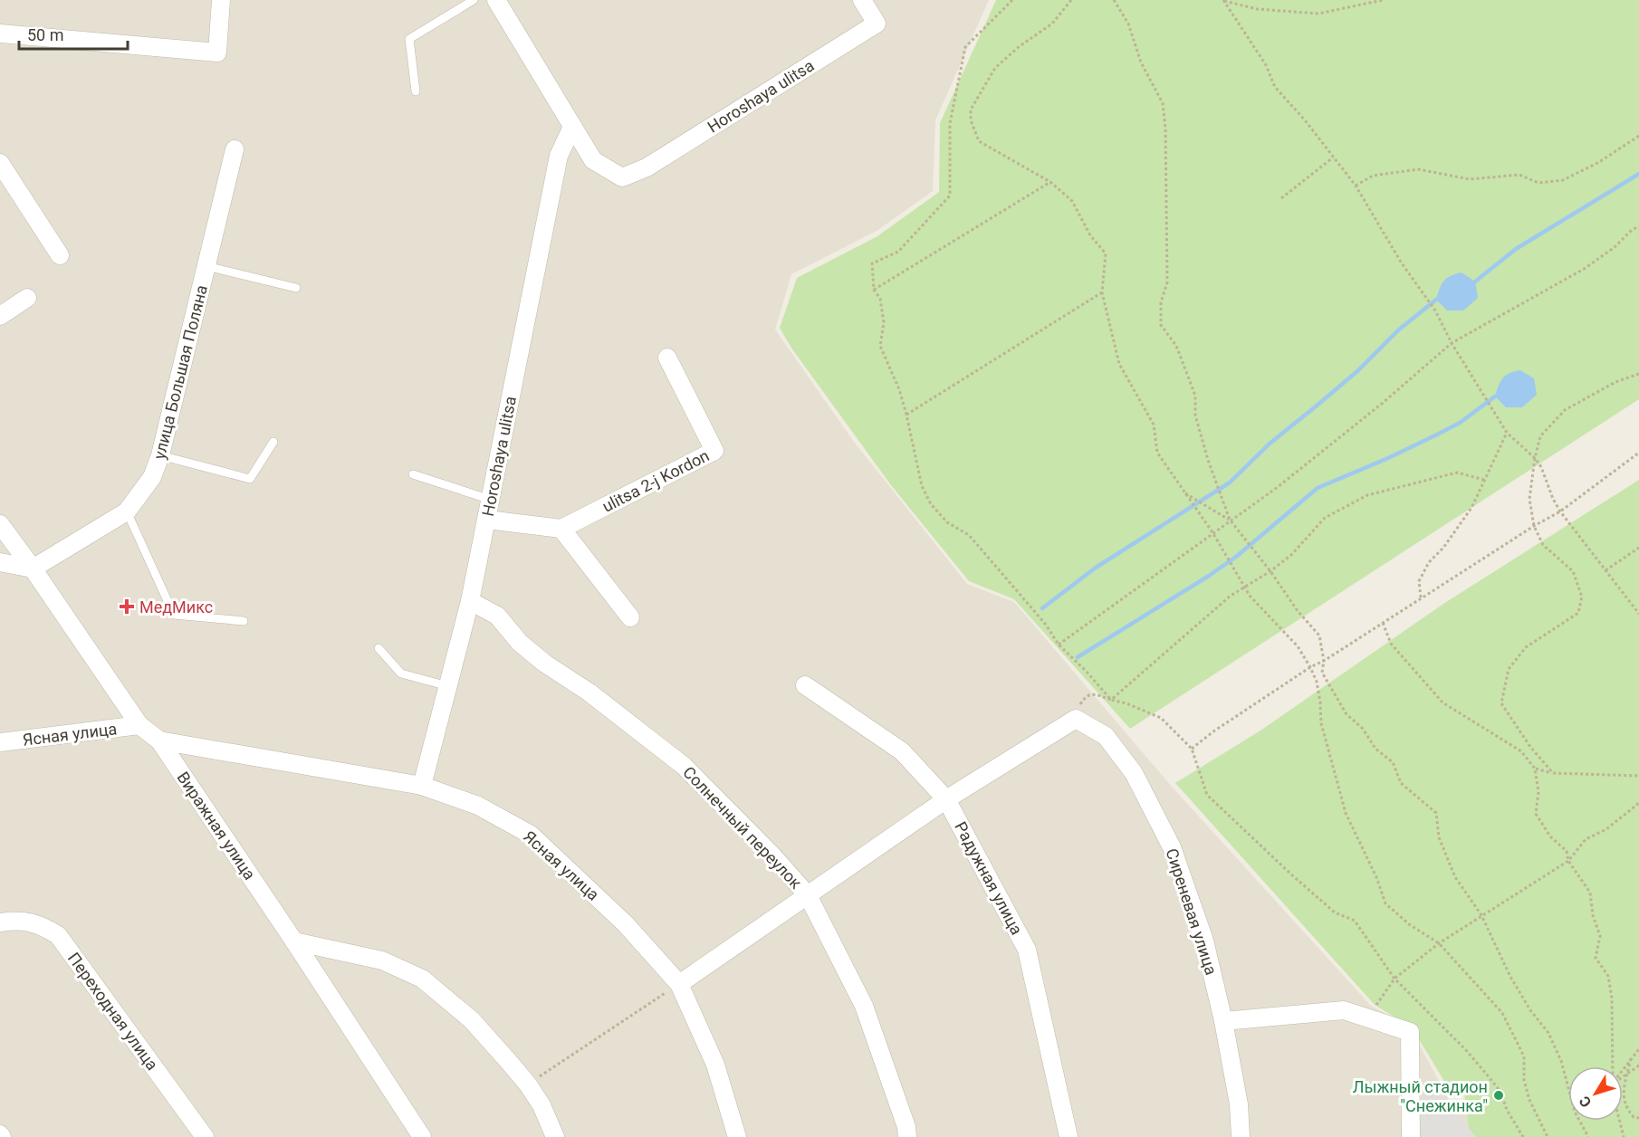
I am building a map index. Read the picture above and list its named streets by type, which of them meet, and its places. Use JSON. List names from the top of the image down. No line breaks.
{"streets":{"street":["Horoshaya ulitsa","улица Большая Поляна","ulitsa 2-j Kordon","Ясная улица","Виражная улица","Солнечный переулок","Радужная улица","Сиреневая улица","Переходная улица"]},"crossings":[["Horoshaya ulitsa","Ясная улица"],["Horoshaya ulitsa","Солнечный переулок"],["улица Большая Поляна","Виражная улица"],["Ясная улица","Виражная улица"]],"places":{"health":["МедМикс"],"other":["Лыжный стадион \"Снежинка\""]},"scale_bar":"50 m","north":"bottom left"}
